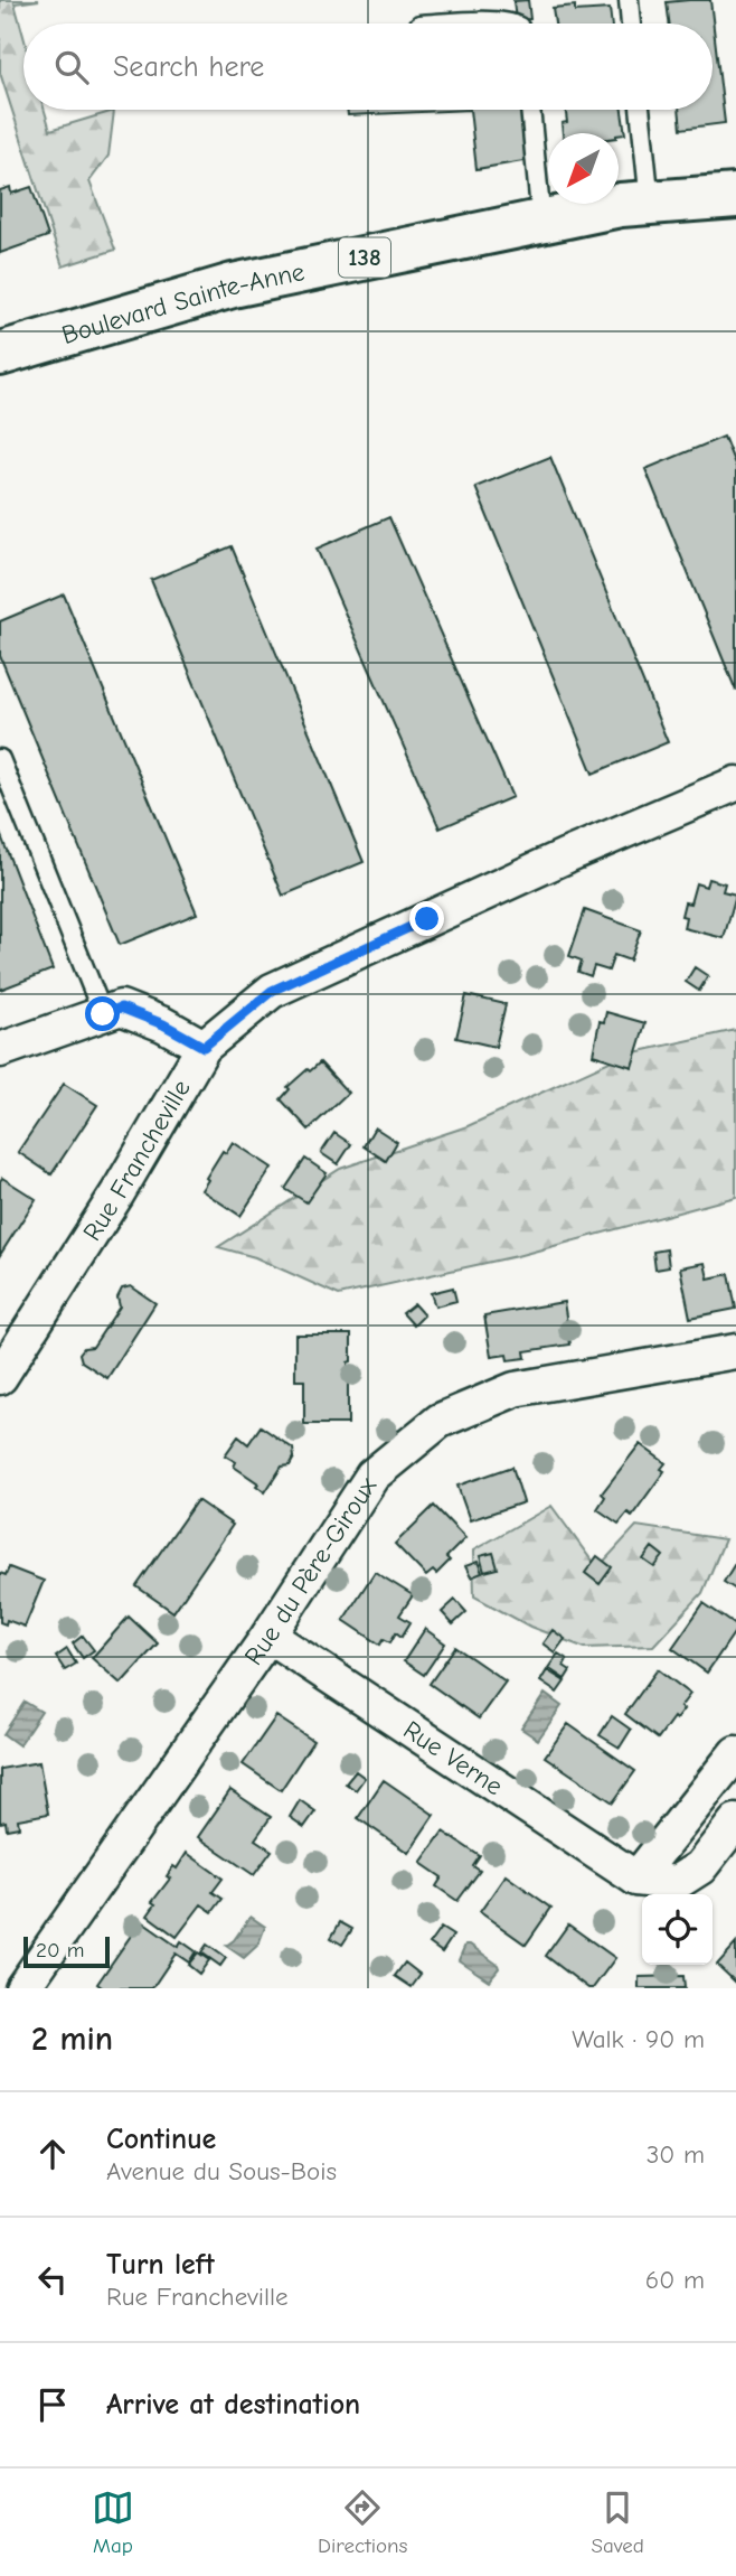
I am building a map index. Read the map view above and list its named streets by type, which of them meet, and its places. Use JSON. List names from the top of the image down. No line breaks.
{"streets":{"main road":["138","Boulevard Sainte-Anne"],"street":["Rue Francheville","Rue du Père-Giroux","Rue Verne"]},"crossings":[["Rue du Père-Giroux","Rue Verne"]],"scale_bar":"20 m","north":"bottom left","page":{"search":"Search here","scale":"20 m","heading":["2 min","Walk · 90 m"],"list":[["Continue","Avenue du Sous-Bois","30 m"],["Turn left","Rue Francheville","60 m"],"Arrive at destination"],"nav":["Map","Directions","Saved"]}}
